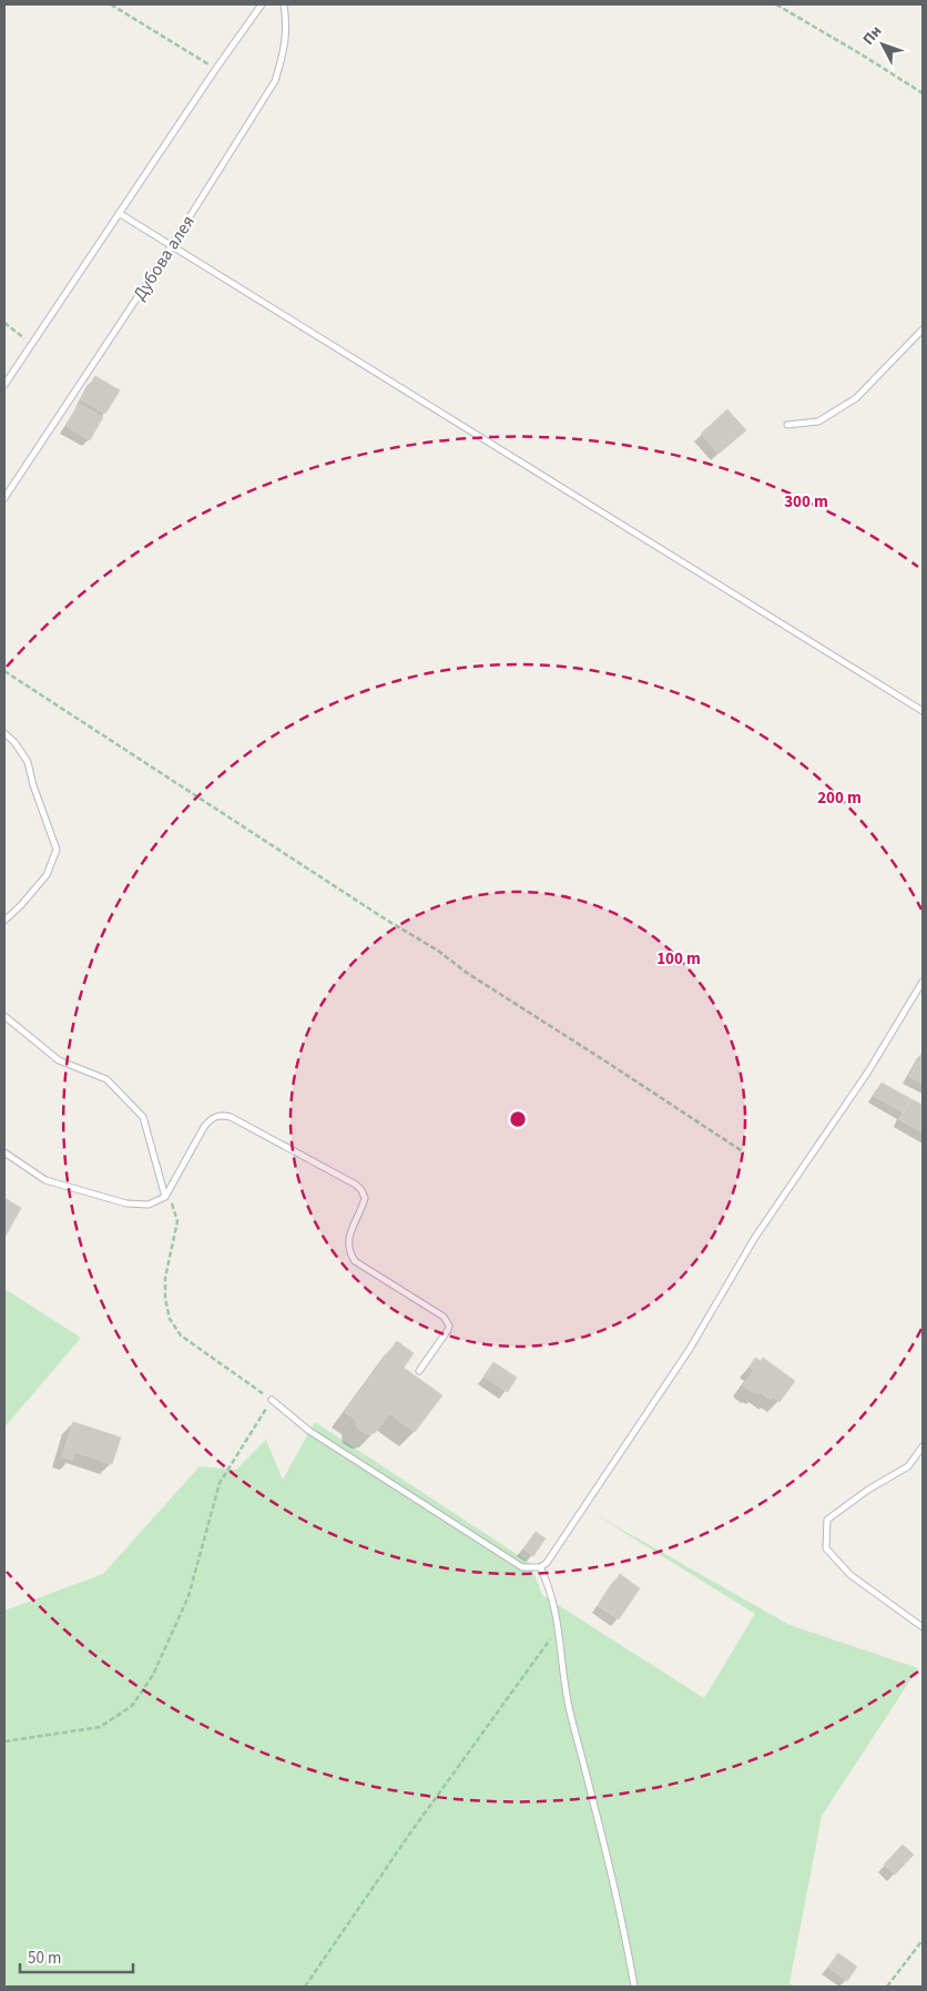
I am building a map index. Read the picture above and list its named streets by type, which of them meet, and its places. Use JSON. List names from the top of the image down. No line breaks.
{"streets":{"lane":["Дубова алея"]},"scale_bar":"50 m","north":"top left","rings":["300 m","200 m","100 m"]}
